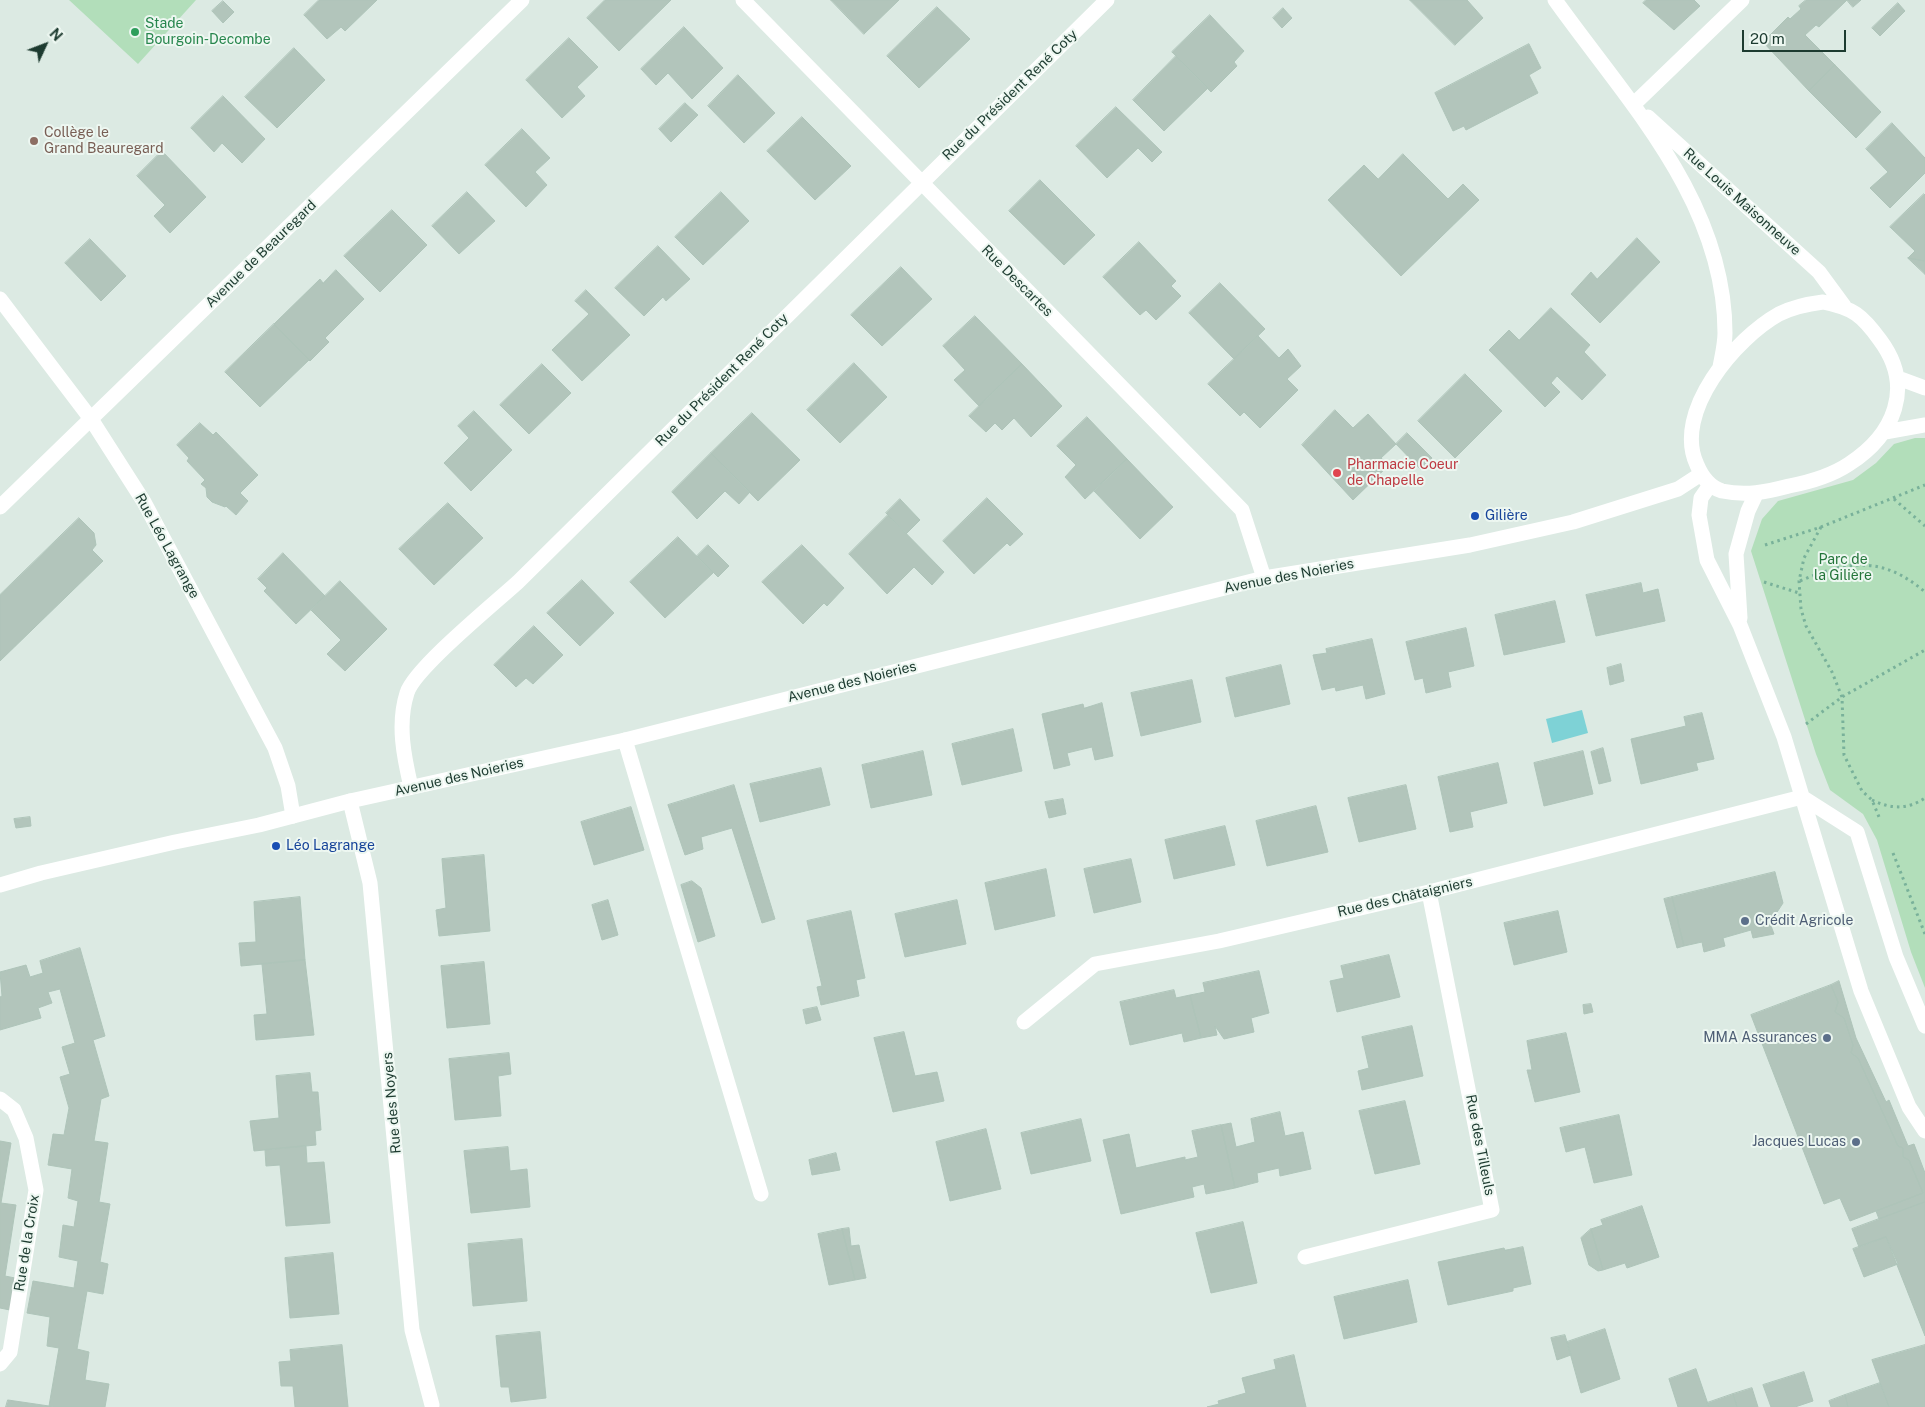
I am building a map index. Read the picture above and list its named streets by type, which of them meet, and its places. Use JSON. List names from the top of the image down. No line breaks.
{"streets":{"street":["Rue du Président René Coty","Rue Louis Maisonneuve","Avenue de Beauregard","Rue Descartes","Rue Léo Lagrange","Avenue des Noieries","Rue des Châtaigniers","Rue des Noyers","Rue des Tilleuls","Rue de la Croix"]},"crossings":[["Rue du Président René Coty","Rue Descartes"],["Rue du Président René Coty","Avenue des Noieries"],["Avenue de Beauregard","Rue Léo Lagrange"],["Rue Descartes","Avenue des Noieries"],["Rue Léo Lagrange","Avenue des Noieries"],["Avenue des Noieries","Rue des Noyers"],["Rue des Châtaigniers","Rue des Tilleuls"]],"parks":["Parc de la Gilière"],"places":["Stade Bourgoin-Decombe","Collège le Grand Beauregard","Pharmacie Coeur de Chapelle","Gilière","Léo Lagrange","Crédit Agricole","MMA Assurances","Jacques Lucas"],"scale_bar":"20 m","north":"top right"}
